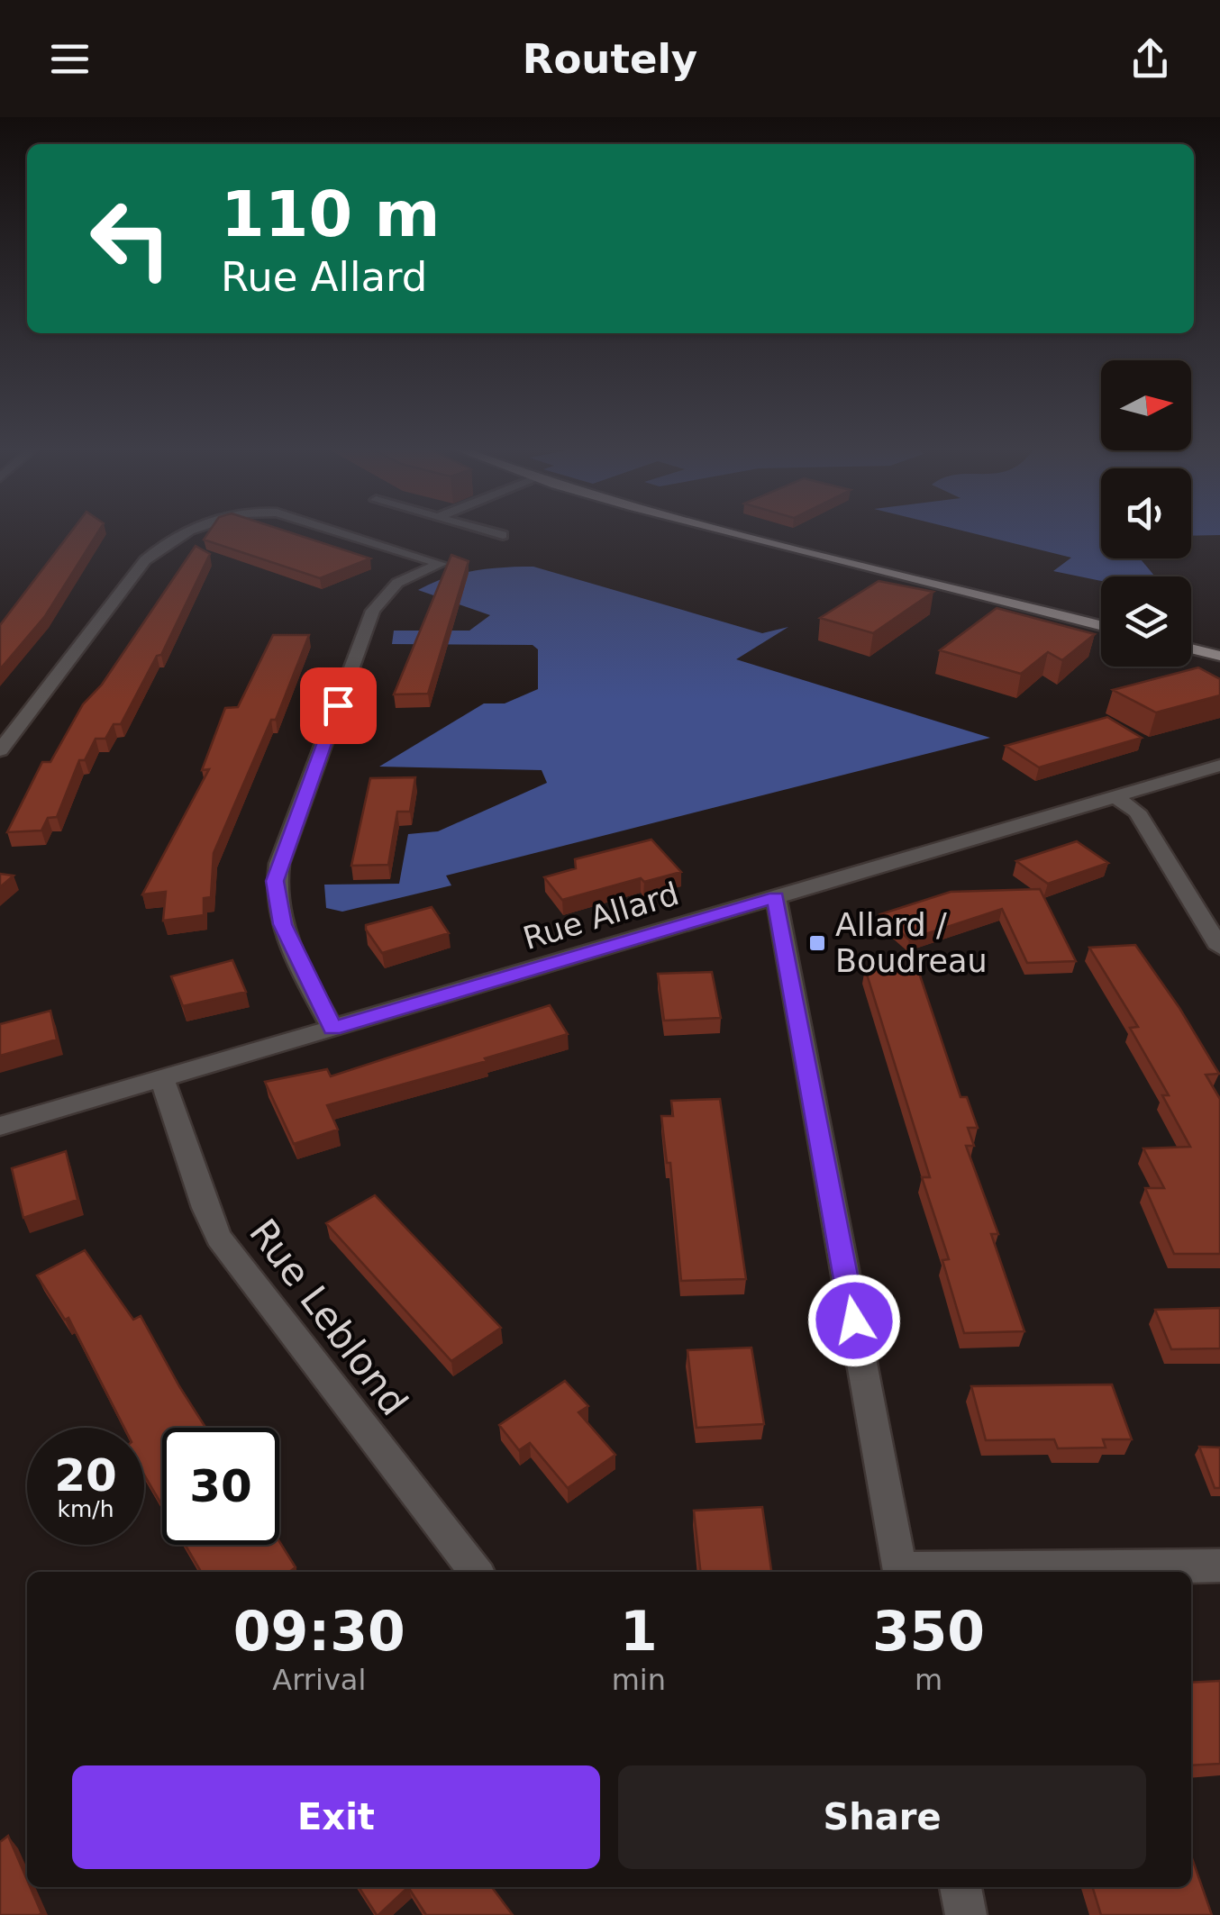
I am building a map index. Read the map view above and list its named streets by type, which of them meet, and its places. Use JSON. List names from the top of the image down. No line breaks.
{"streets":{"street":["Rue Allard","Rue Leblond"]},"crossings":[["Rue Allard","Rue Leblond"]],"places":{"transit":["Allard / Boudreau"]},"north":"right","page":{"header":"Routely","turn":["110 m","Rue Allard"],"speed":"20 km/h","limit":"30","eta":["09:30","Arrival","1","min","350","m"],"buttons":["Exit","Share"]}}
